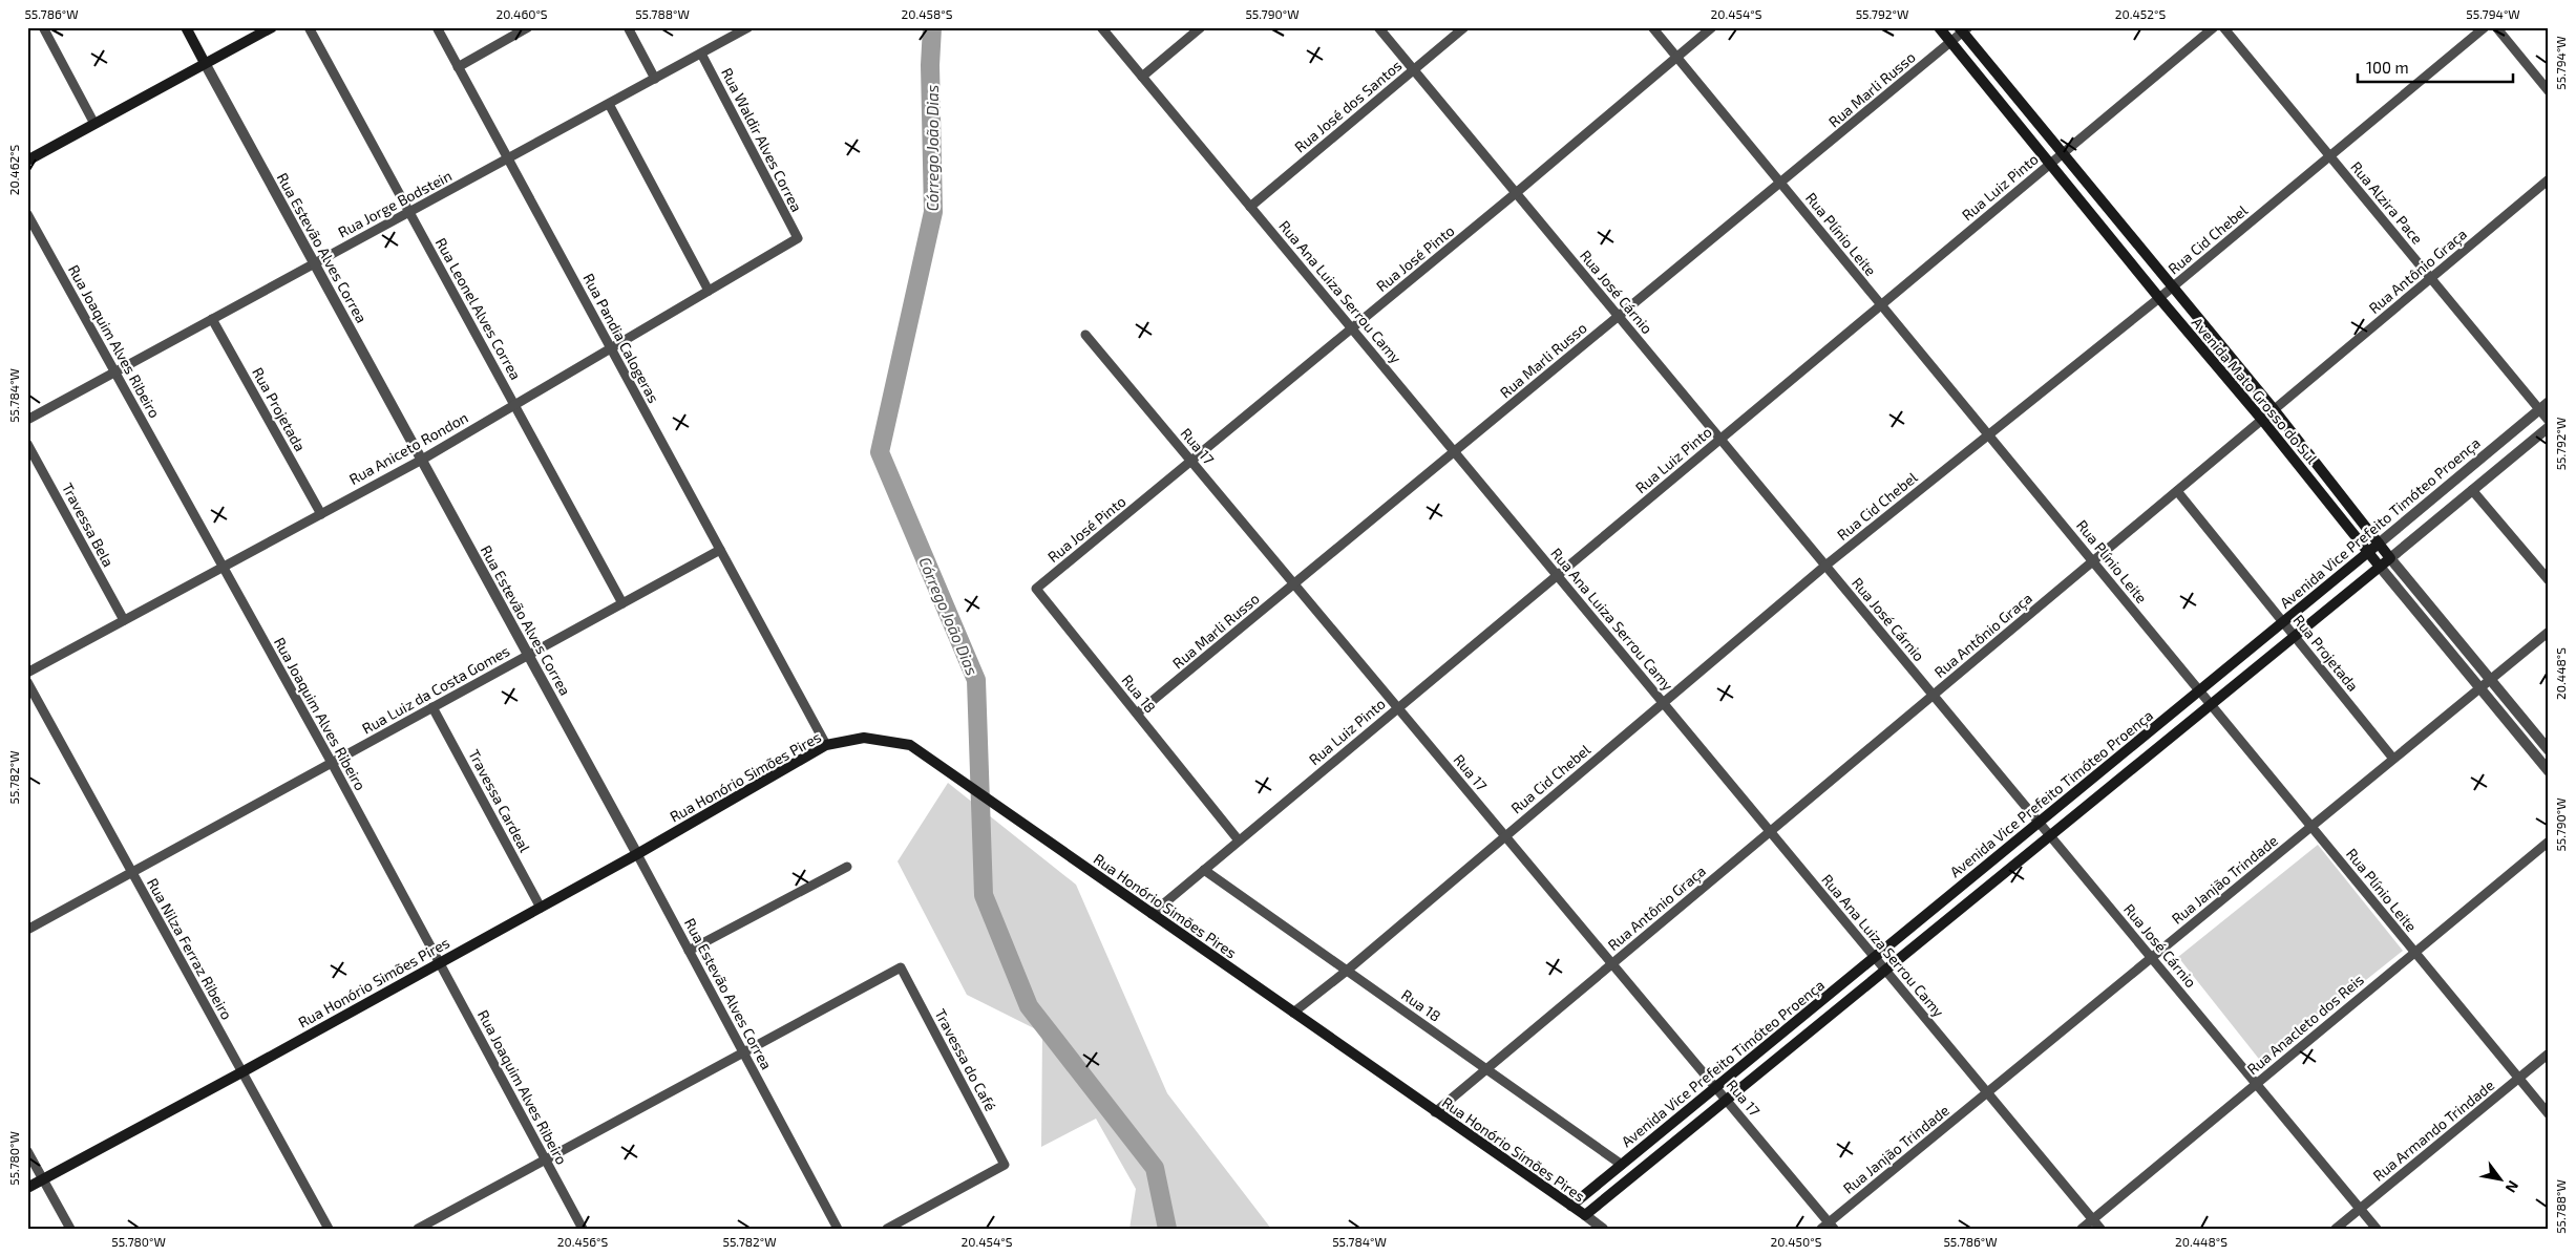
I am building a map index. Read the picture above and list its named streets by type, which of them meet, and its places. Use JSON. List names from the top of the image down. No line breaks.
{"streets":{"main road":["Rua Estevão Alves Correa","Avenida Mato Grosso do Sul","Avenida Vice Prefeito Timóteo Proença","Rua Honório Simões Pires"],"street":["Rua Marli Russo","Rua José dos Santos","Rua Waldir Alves Correa","Rua Luiz Pinto","Rua Alzira Pace","Rua Jorge Bodstein","Rua Plínio Leite","Rua Cid Chebel","Rua José Pinto","Rua Antônio Graça","Rua Ana Luiza Serrou Camy","Rua José Cárnio","Rua Leonel Alves Correa","Rua Pandia Calogeras","Rua Joaquim Alves Ribeiro","Rua Projetada","Rua 17","Rua Aniceto Rondon","Travessa Bela","Rua Luiz da Costa Gomes","Rua 18","Travessa Cardeal","Rua Janjão Trindade","Rua Nilza Ferraz Ribeiro","Rua Anacleto dos Reis","Travessa do Café","Rua Armando Trindade"]},"crossings":[["Rua Marli Russo","Rua Plínio Leite"],["Rua Marli Russo","Rua Ana Luiza Serrou Camy"],["Rua Marli Russo","Rua José Cárnio"],["Rua Marli Russo","Avenida Mato Grosso do Sul"],["Rua Marli Russo","Rua 17"],["Rua Marli Russo","Rua 18"],["Rua José dos Santos","Rua Ana Luiza Serrou Camy"],["Rua José dos Santos","Rua José Cárnio"],["Rua Waldir Alves Correa","Rua Jorge Bodstein"],["Rua Waldir Alves Correa","Rua Aniceto Rondon"],["Rua Luiz Pinto","Rua Plínio Leite"],["Rua Luiz Pinto","Rua Ana Luiza Serrou Camy"],["Rua Luiz Pinto","Rua José Cárnio"],["Rua Luiz Pinto","Avenida Mato Grosso do Sul"],["Rua Luiz Pinto","Rua 17"],["Rua Luiz Pinto","Rua 18"],["Rua Luiz Pinto","Rua Honório Simões Pires"],["Rua Alzira Pace","Rua Cid Chebel"],["Rua Alzira Pace","Rua Antônio Graça"],["Rua Alzira Pace","Avenida Vice Prefeito Timóteo Proença"],["Rua Jorge Bodstein","Rua Estevão Alves Correa"],["Rua Jorge Bodstein","Rua Leonel Alves Correa"],["Rua Jorge Bodstein","Rua Pandia Calogeras"],["Rua Jorge Bodstein","Rua Joaquim Alves Ribeiro"],["Rua Jorge Bodstein","Rua Projetada"],["Rua Plínio Leite","Rua Cid Chebel"],["Rua Plínio Leite","Rua José Pinto"],["Rua Plínio Leite","Rua Antônio Graça"],["Rua Plínio Leite","Avenida Vice Prefeito Timóteo Proença"],["Rua Plínio Leite","Rua Janjão Trindade"],["Rua Plínio Leite","Rua Anacleto dos Reis"],["Rua Plínio Leite","Rua Armando Trindade"],["Rua Cid Chebel","Rua Ana Luiza Serrou Camy"],["Rua Cid Chebel","Rua José Cárnio"],["Rua Cid Chebel","Avenida Mato Grosso do Sul"],["Rua Cid Chebel","Rua 17"],["Rua Cid Chebel","Rua 18"],["Rua Cid Chebel","Rua Honório Simões Pires"],["Rua Estevão Alves Correa","Rua Aniceto Rondon"],["Rua Estevão Alves Correa","Rua Luiz da Costa Gomes"],["Rua Estevão Alves Correa","Rua Honório Simões Pires"],["Rua Estevão Alves Correa","Travessa do Café"],["Rua José Pinto","Rua Ana Luiza Serrou Camy"],["Rua José Pinto","Rua José Cárnio"],["Rua José Pinto","Rua 17"],["Rua José Pinto","Rua 18"],["Rua Antônio Graça","Rua Ana Luiza Serrou Camy"],["Rua Antônio Graça","Rua José Cárnio"],["Rua Antônio Graça","Avenida Mato Grosso do Sul"],["Rua Antônio Graça","Rua Projetada"],["Rua Antônio Graça","Rua 17"],["Rua Antônio Graça","Rua 18"],["Rua Antônio Graça","Rua Honório Simões Pires"],["Rua Ana Luiza Serrou Camy","Avenida Vice Prefeito Timóteo Proença"],["Rua Ana Luiza Serrou Camy","Rua Janjão Trindade"],["Rua Ana Luiza Serrou Camy","Rua Anacleto dos Reis"],["Rua José Cárnio","Avenida Vice Prefeito Timóteo Proença"],["Rua José Cárnio","Rua Janjão Trindade"],["Rua José Cárnio","Rua Anacleto dos Reis"],["Rua José Cárnio","Rua Armando Trindade"],["Rua Leonel Alves Correa","Rua Aniceto Rondon"],["Rua Leonel Alves Correa","Rua Luiz da Costa Gomes"],["Rua Pandia Calogeras","Rua Aniceto Rondon"],["Rua Pandia Calogeras","Rua Luiz da Costa Gomes"],["Rua Pandia Calogeras","Rua Honório Simões Pires"],["Rua Joaquim Alves Ribeiro","Rua Aniceto Rondon"],["Rua Joaquim Alves Ribeiro","Rua Luiz da Costa Gomes"],["Rua Joaquim Alves Ribeiro","Rua Honório Simões Pires"],["Avenida Mato Grosso do Sul","Avenida Vice Prefeito Timóteo Proença"],["Avenida Mato Grosso do Sul","Rua Janjão Trindade"],["Rua Projetada","Rua Aniceto Rondon"],["Rua Projetada","Avenida Vice Prefeito Timóteo Proença"],["Rua Projetada","Rua Janjão Trindade"],["Rua 17","Avenida Vice Prefeito Timóteo Proença"],["Rua 17","Rua Janjão Trindade"],["Rua Aniceto Rondon","Travessa Bela"],["Avenida Vice Prefeito Timóteo Proença","Rua 18"],["Avenida Vice Prefeito Timóteo Proença","Rua Honório Simões Pires"],["Rua Luiz da Costa Gomes","Travessa Cardeal"],["Rua Luiz da Costa Gomes","Rua Nilza Ferraz Ribeiro"],["Rua Honório Simões Pires","Travessa Cardeal"],["Rua Honório Simões Pires","Rua Nilza Ferraz Ribeiro"]],"water":["Córrego João Dias"],"scale_bar":"100 m","north":"bottom right","coordinates":["55.786°W","20.460°S","55.788°W","20.458°S","55.790°W","20.454°S","55.792°W","20.452°S","55.794°W","20.462°S","55.784°W","20.448°S","55.782°W","55.780°W","20.456°S","20.450°S"]}
